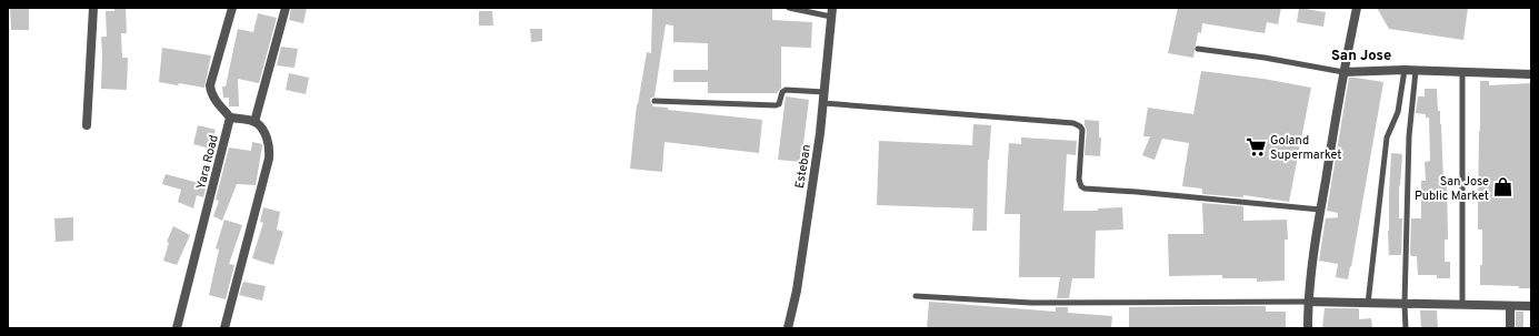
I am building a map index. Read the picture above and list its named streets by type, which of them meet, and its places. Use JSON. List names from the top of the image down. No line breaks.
{"streets":{"street":["Yara Road","Esteban"]},"districts":["San Jose"],"places":{"supermarket":["Goland Supermarket"],"shop":["San Jose Public Market"]}}
